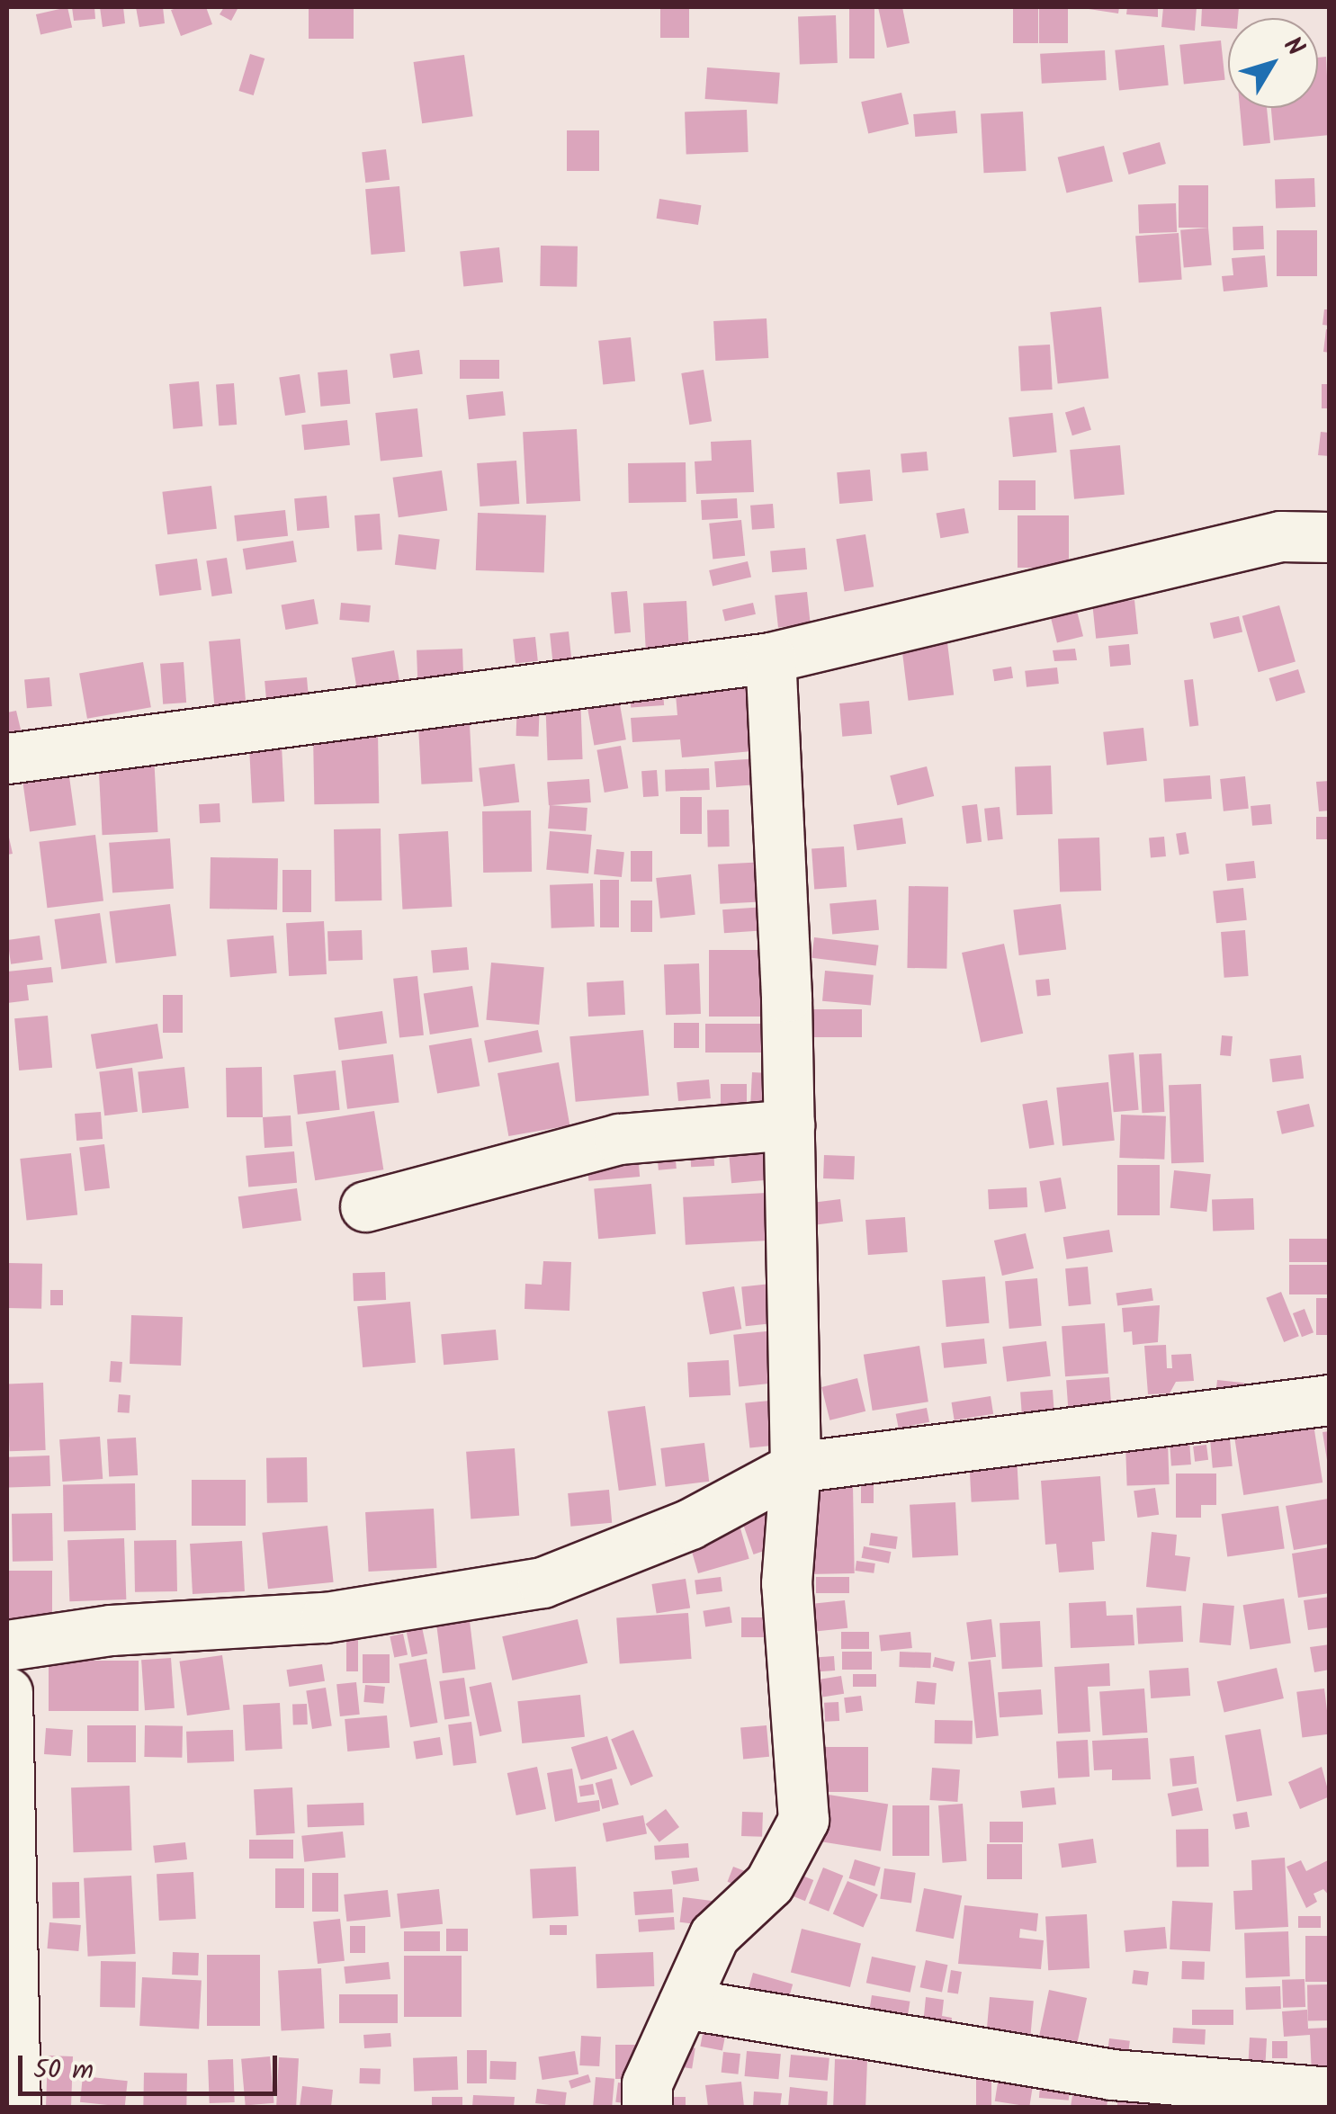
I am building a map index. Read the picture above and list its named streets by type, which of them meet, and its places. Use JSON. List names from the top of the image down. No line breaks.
{"scale_bar":"50 m","north":"top right"}
